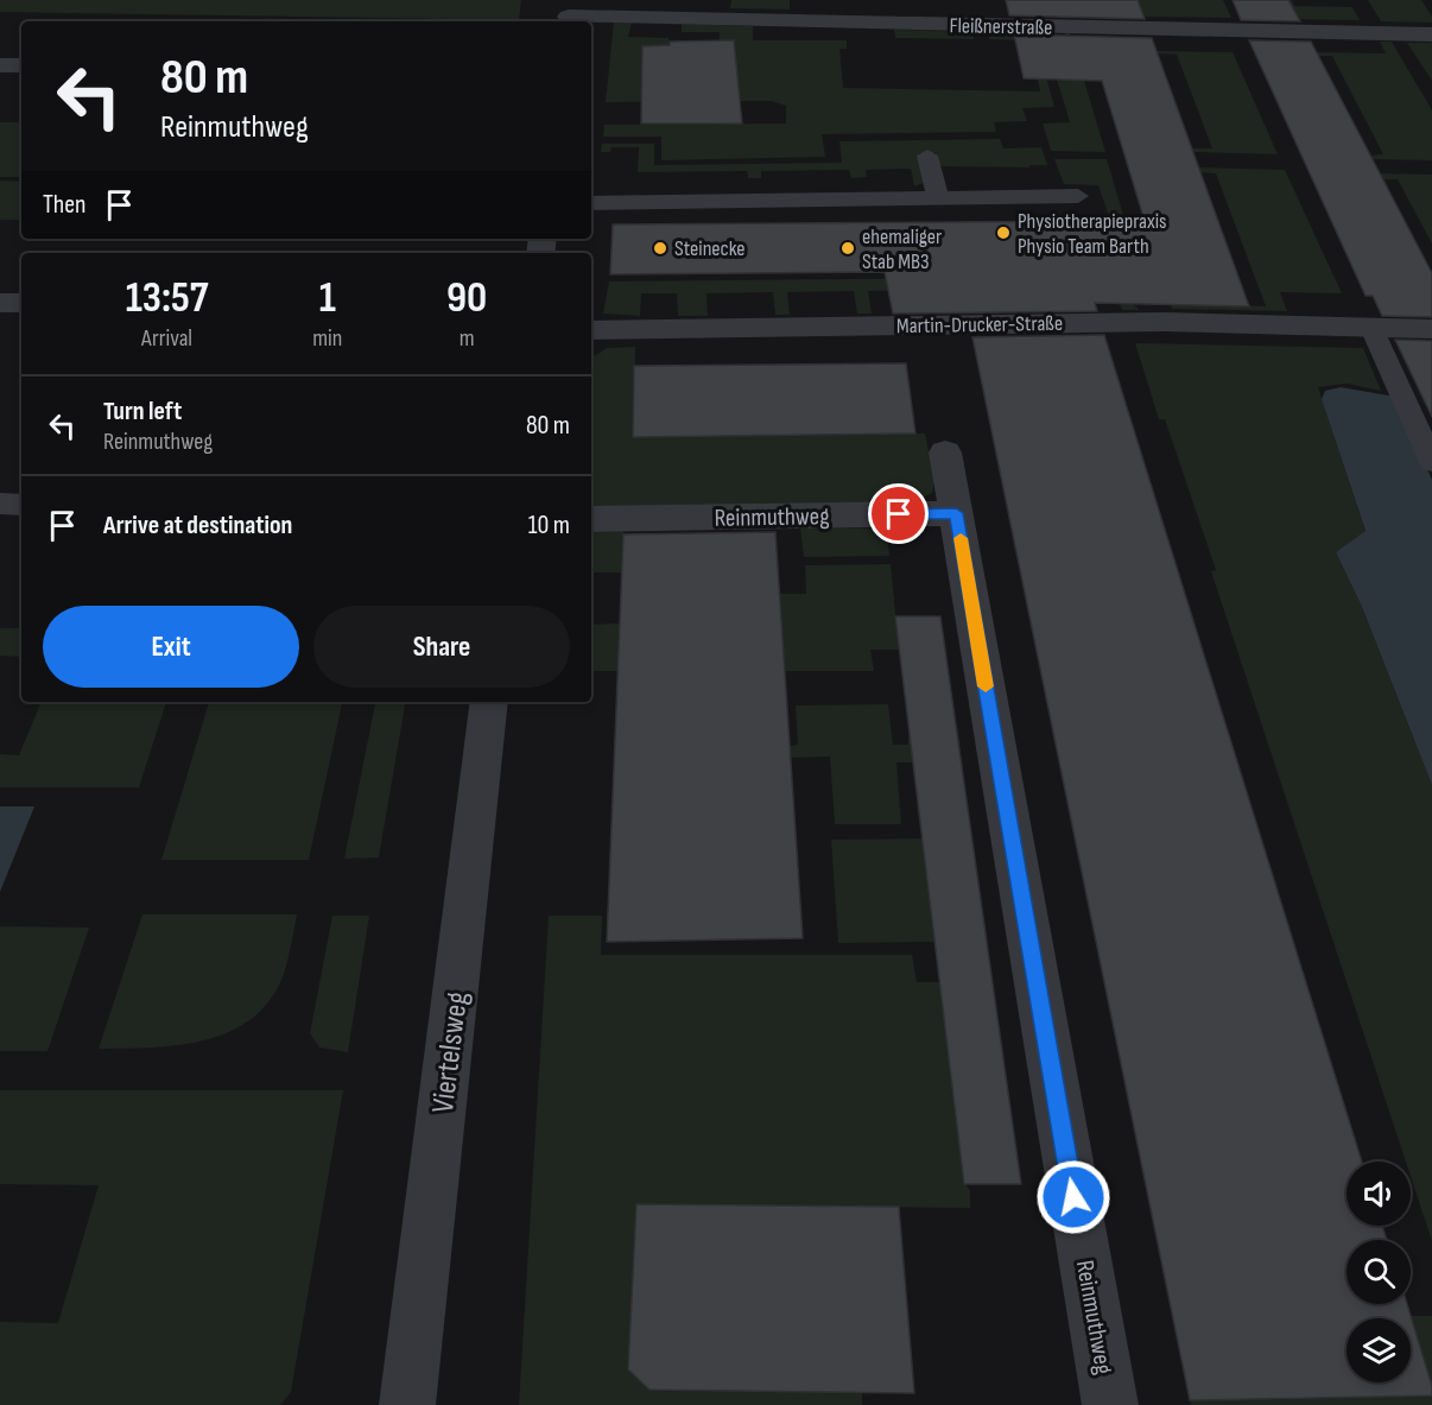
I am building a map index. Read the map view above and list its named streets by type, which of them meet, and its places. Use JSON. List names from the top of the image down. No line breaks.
{"streets":{"street":["Fleißnerstraße","Martin-Drucker-Straße","Reinmuthweg","Viertelsweg"]},"places":["Physiotherapiepraxis Physio Team Barth","Steinecke","ehemaliger Stab MB3"],"page":{"turn":["80 m","Reinmuthweg"],"then":"Then","eta":["13:57","Arrival","1","min","90","m"],"list":[{"name":"Turn left","note":"Reinmuthweg","value":"80 m"},{"name":"Arrive at destination","value":"10 m"}],"buttons":["Exit","Share"]}}
